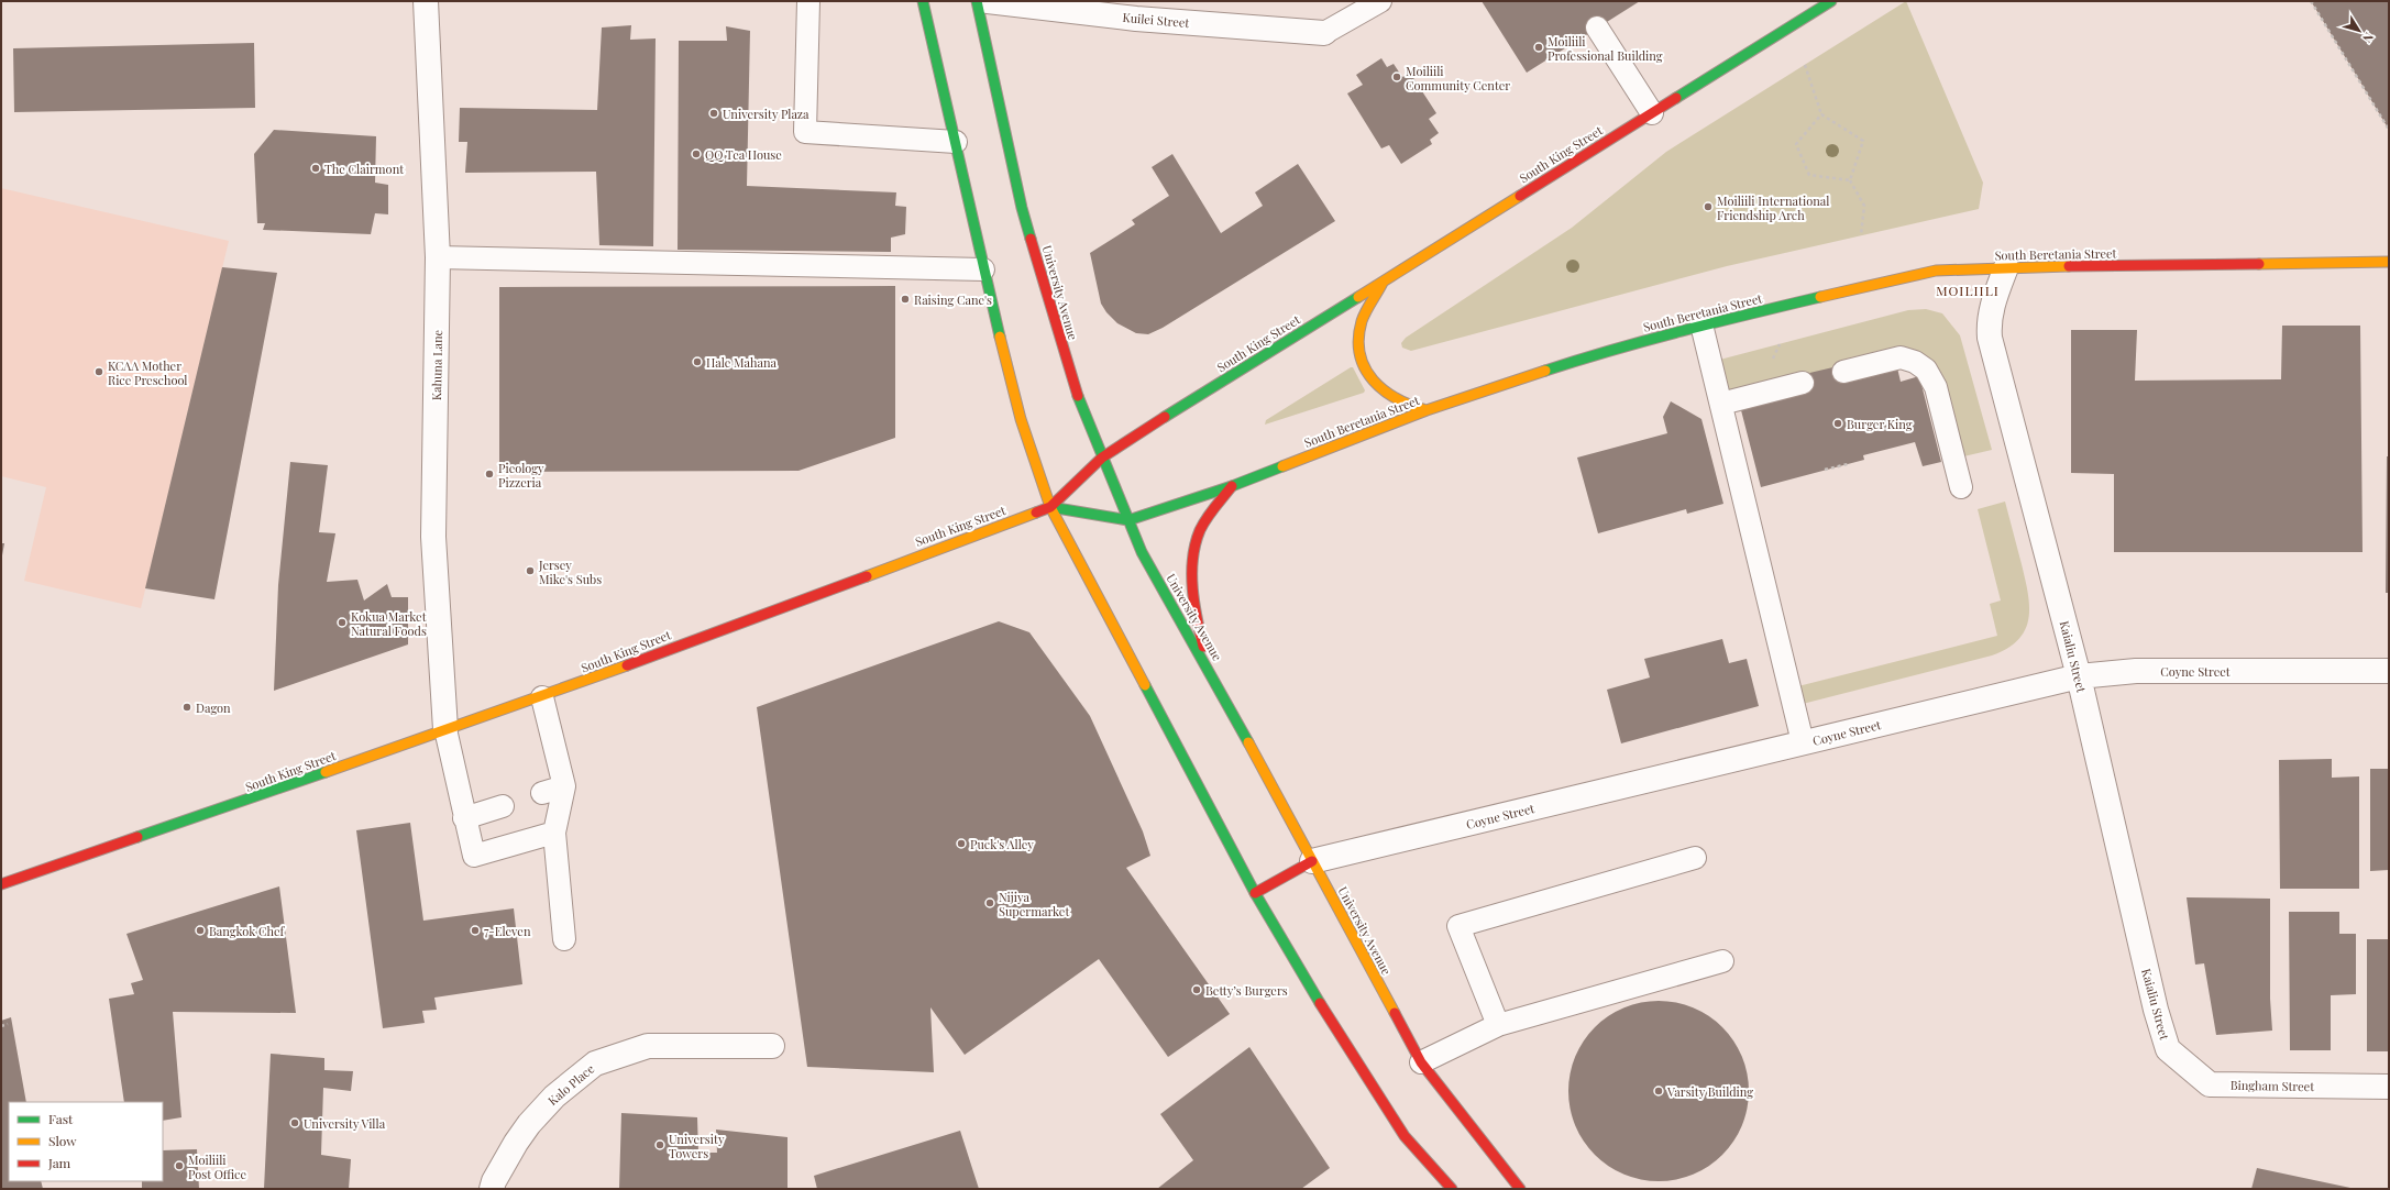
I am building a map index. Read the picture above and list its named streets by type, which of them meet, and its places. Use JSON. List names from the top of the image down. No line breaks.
{"streets":{"main road":["South King Street","South Beretania Street","University Avenue"],"street":["Kuilei Street","Kahuna Lane","Kaialiu Street","Coyne Street","Kalo Place","Bingham Street"]},"crossings":[["South King Street","South Beretania Street"],["South King Street","University Avenue"],["South King Street","Kahuna Lane"],["South Beretania Street","University Avenue"],["South Beretania Street","Kaialiu Street"],["University Avenue","Coyne Street"],["Kaialiu Street","Coyne Street"],["Kaialiu Street","Bingham Street"]],"districts":["MOILIILI"],"places":["Moiliili Professional Building","Moiliili Community Center","University Plaza","QQ Tea House","The Clairmont","Moiliili International Friendship Arch","Raising Cane's","Hale Mahana","KCAA Mother Rice Preschool","Burger King","Pieology Pizzeria","Jersey Mike's Subs","Kokua Market Natural Foods","Dagon","Puck's Alley","Nijiya Supermarket","Bangkok Chef","7-Eleven","Betty’s Burgers","Varsity Building","University Villa","University Towers","Moiliili Post Office"],"legend":["Fast","Slow","Jam"],"north":"bottom right"}
